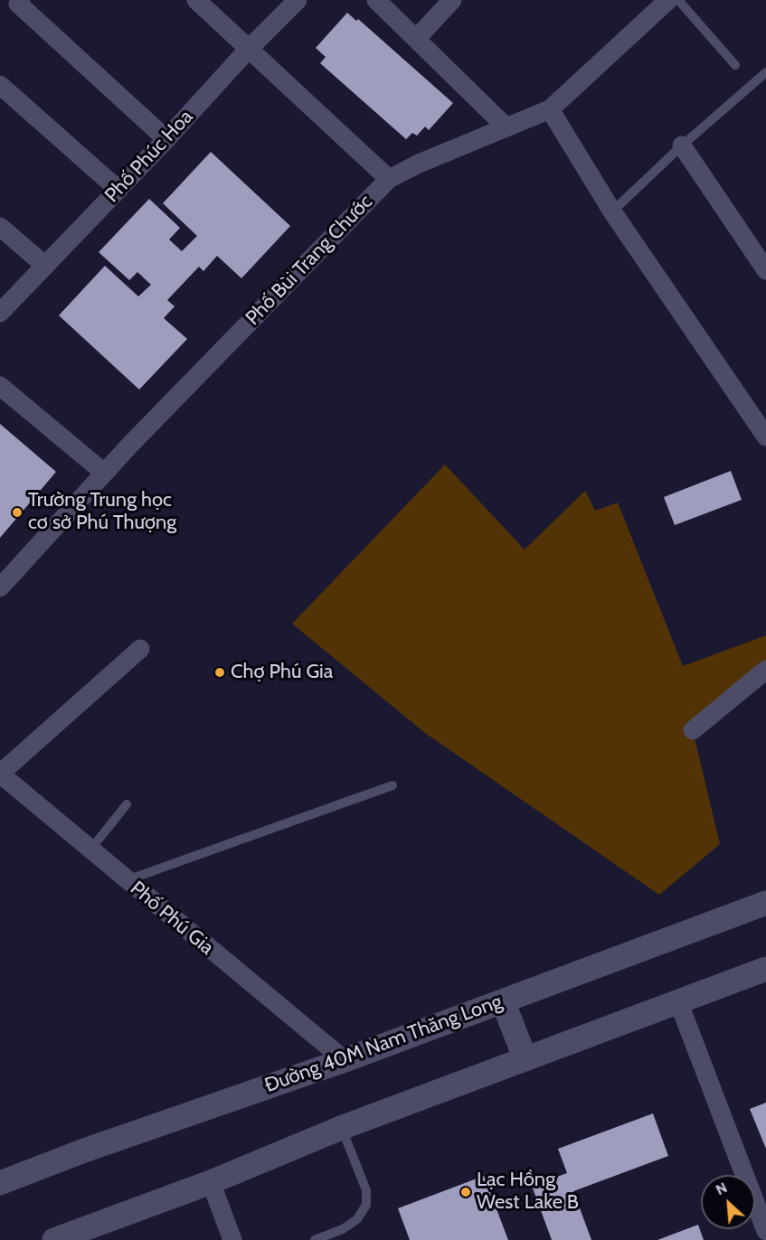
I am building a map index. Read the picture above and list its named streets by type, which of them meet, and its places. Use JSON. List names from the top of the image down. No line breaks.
{"streets":{"street":["Phố Phúc Hoa","Phố Bùi Trang Chước","Phố Phú Gia","Đường 40M Nam Thăng Long"]},"crossings":[["Phố Phú Gia","Đường 40M Nam Thăng Long"]],"places":["Trường Trung học cơ sở Phú Thượng","Chợ Phú Gia","Lạc Hồng West Lake B"],"north":"top left"}
